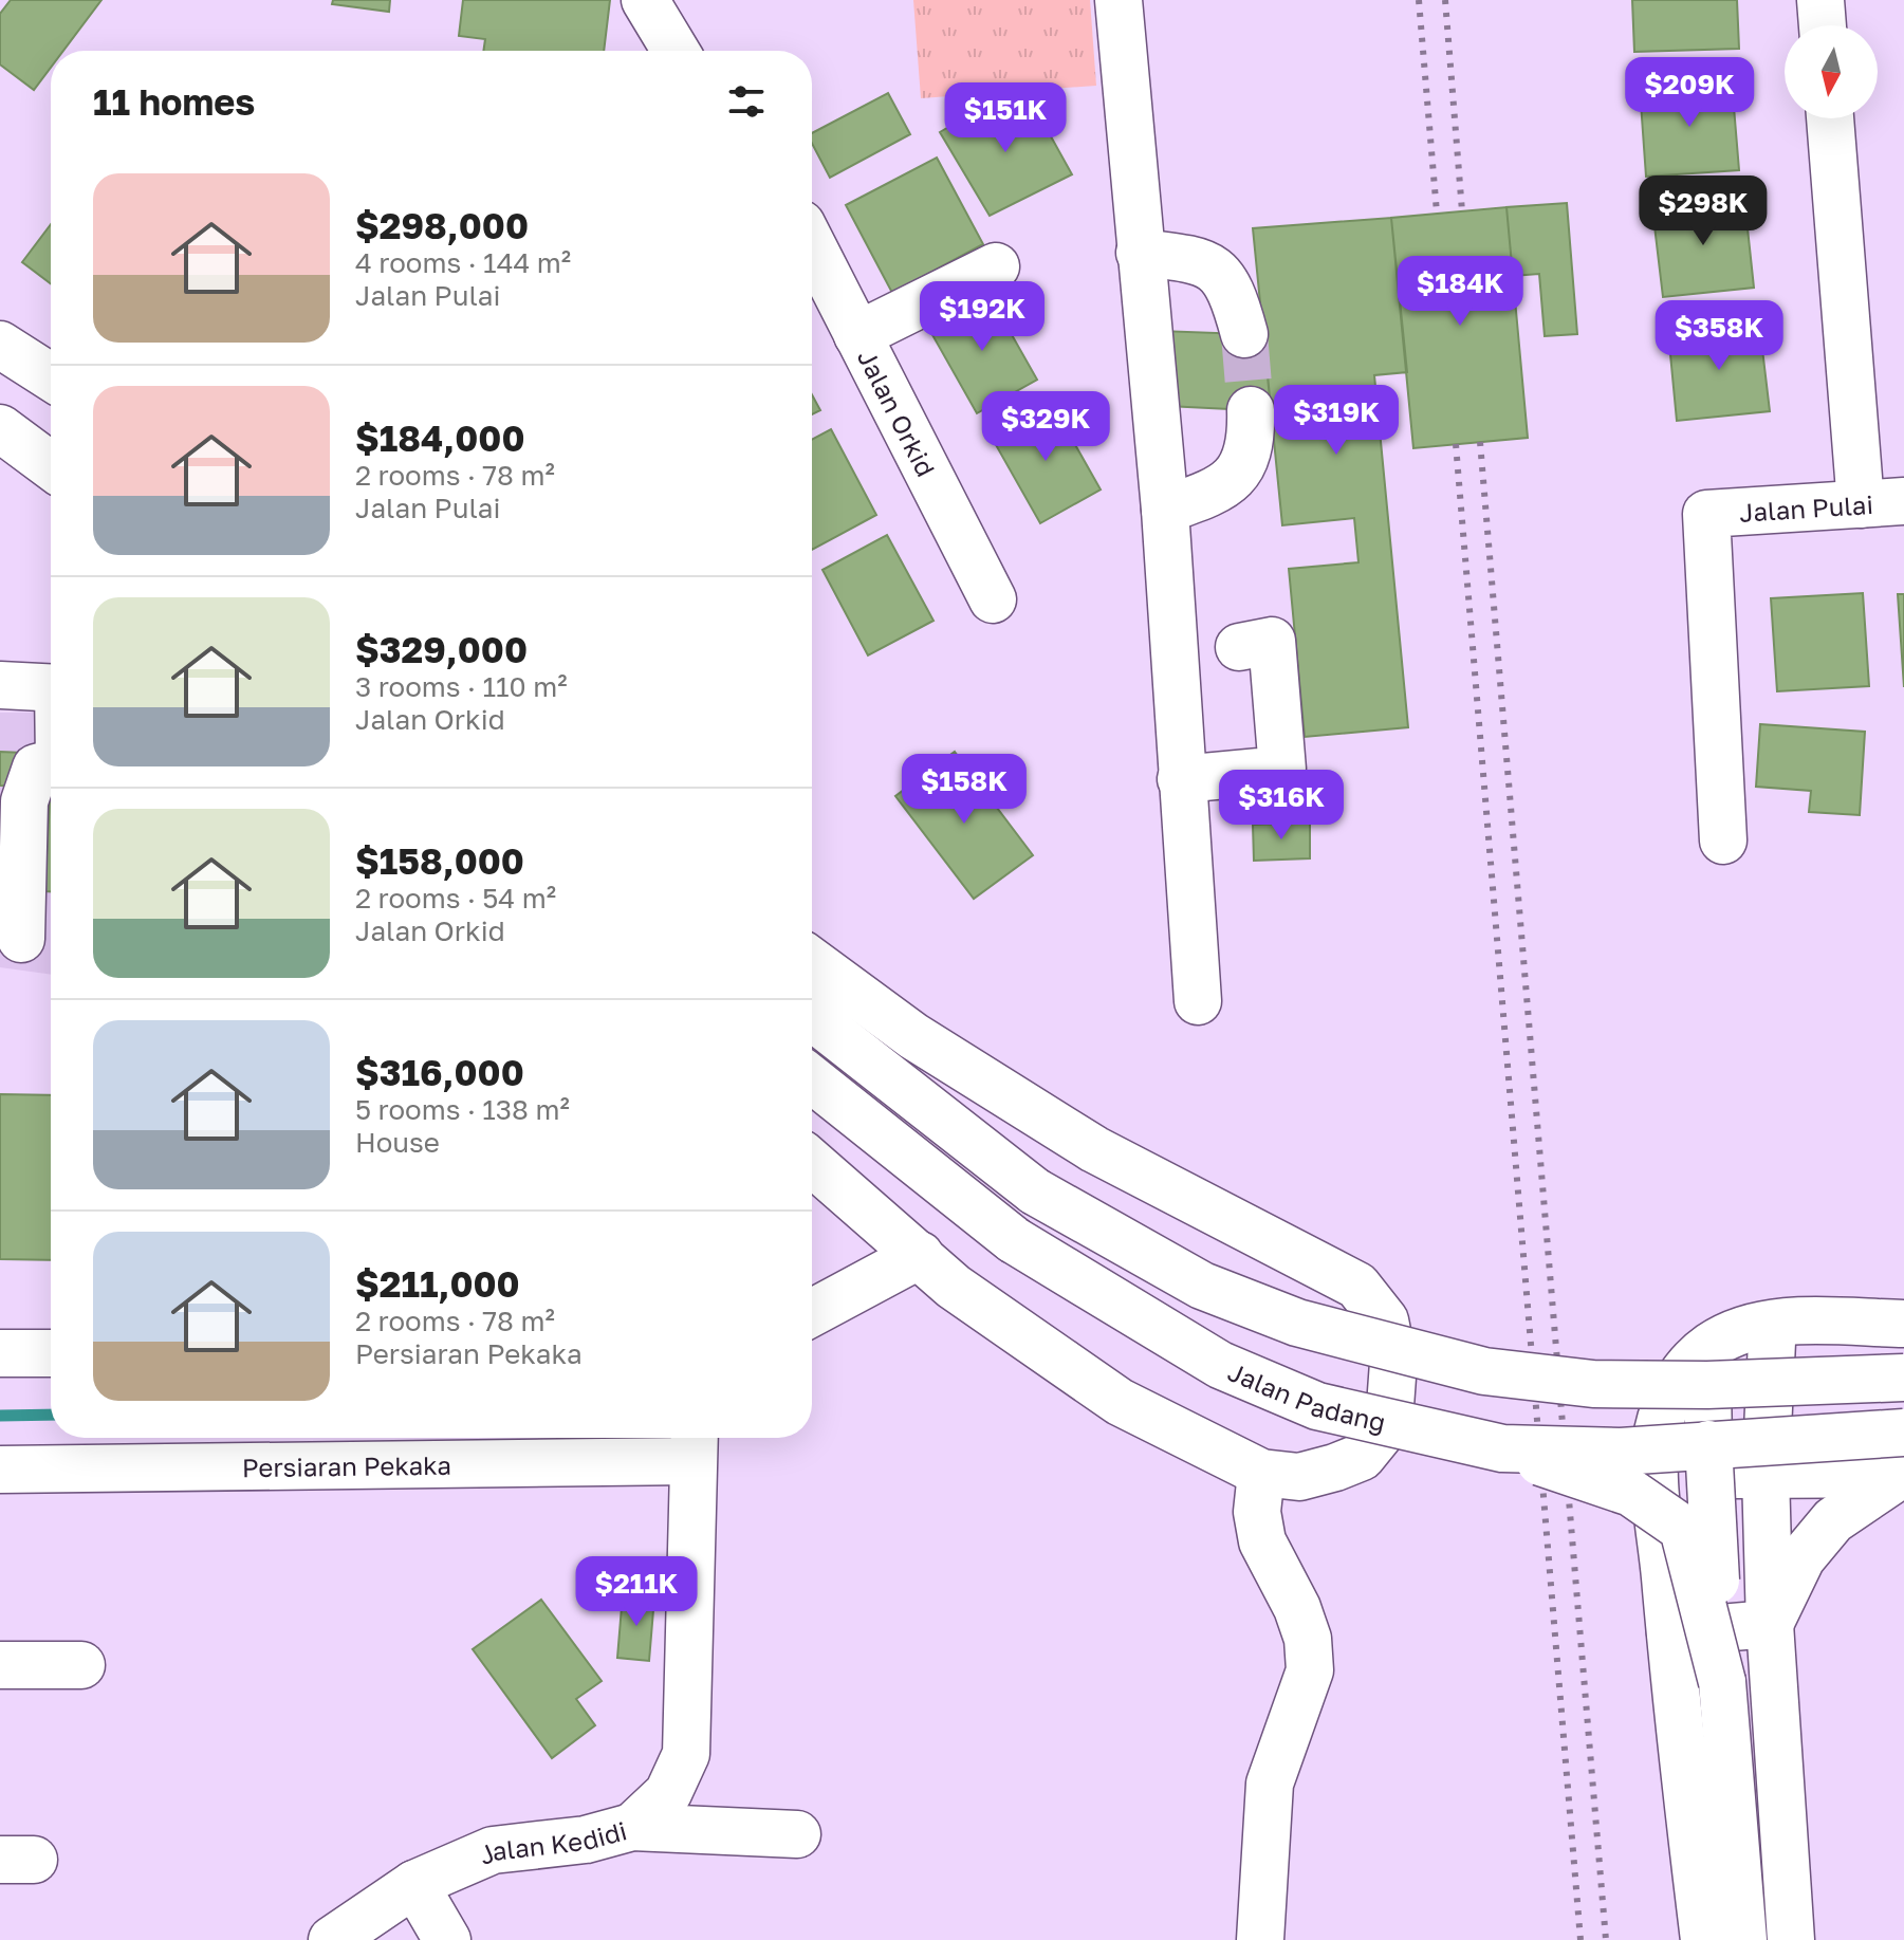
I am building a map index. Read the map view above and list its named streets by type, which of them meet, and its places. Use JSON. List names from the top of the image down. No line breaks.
{"streets":{"street":["Jalan Orkid","Jalan Pulai","Jalan Padang","Persiaran Pekaka","Jalan Kedidi"]},"north":"bottom","page":{"heading":"11 homes","price":["$209K","$151K","$298K","$184K","$192K","$358K","$319K","$329K","$158K","$316K","$211K"],"list":[{"name":"$298,000","note":"4 rooms · 144 m² · Jalan Pulai"},{"name":"$184,000","note":"2 rooms · 78 m² · Jalan Pulai"},{"name":"$329,000","note":"3 rooms · 110 m² · Jalan Orkid"},{"name":"$158,000","note":"2 rooms · 54 m² · Jalan Orkid"},{"name":"$316,000","note":"5 rooms · 138 m² · House"},{"name":"$211,000","note":"2 rooms · 78 m² · Persiaran Pekaka"}]}}
